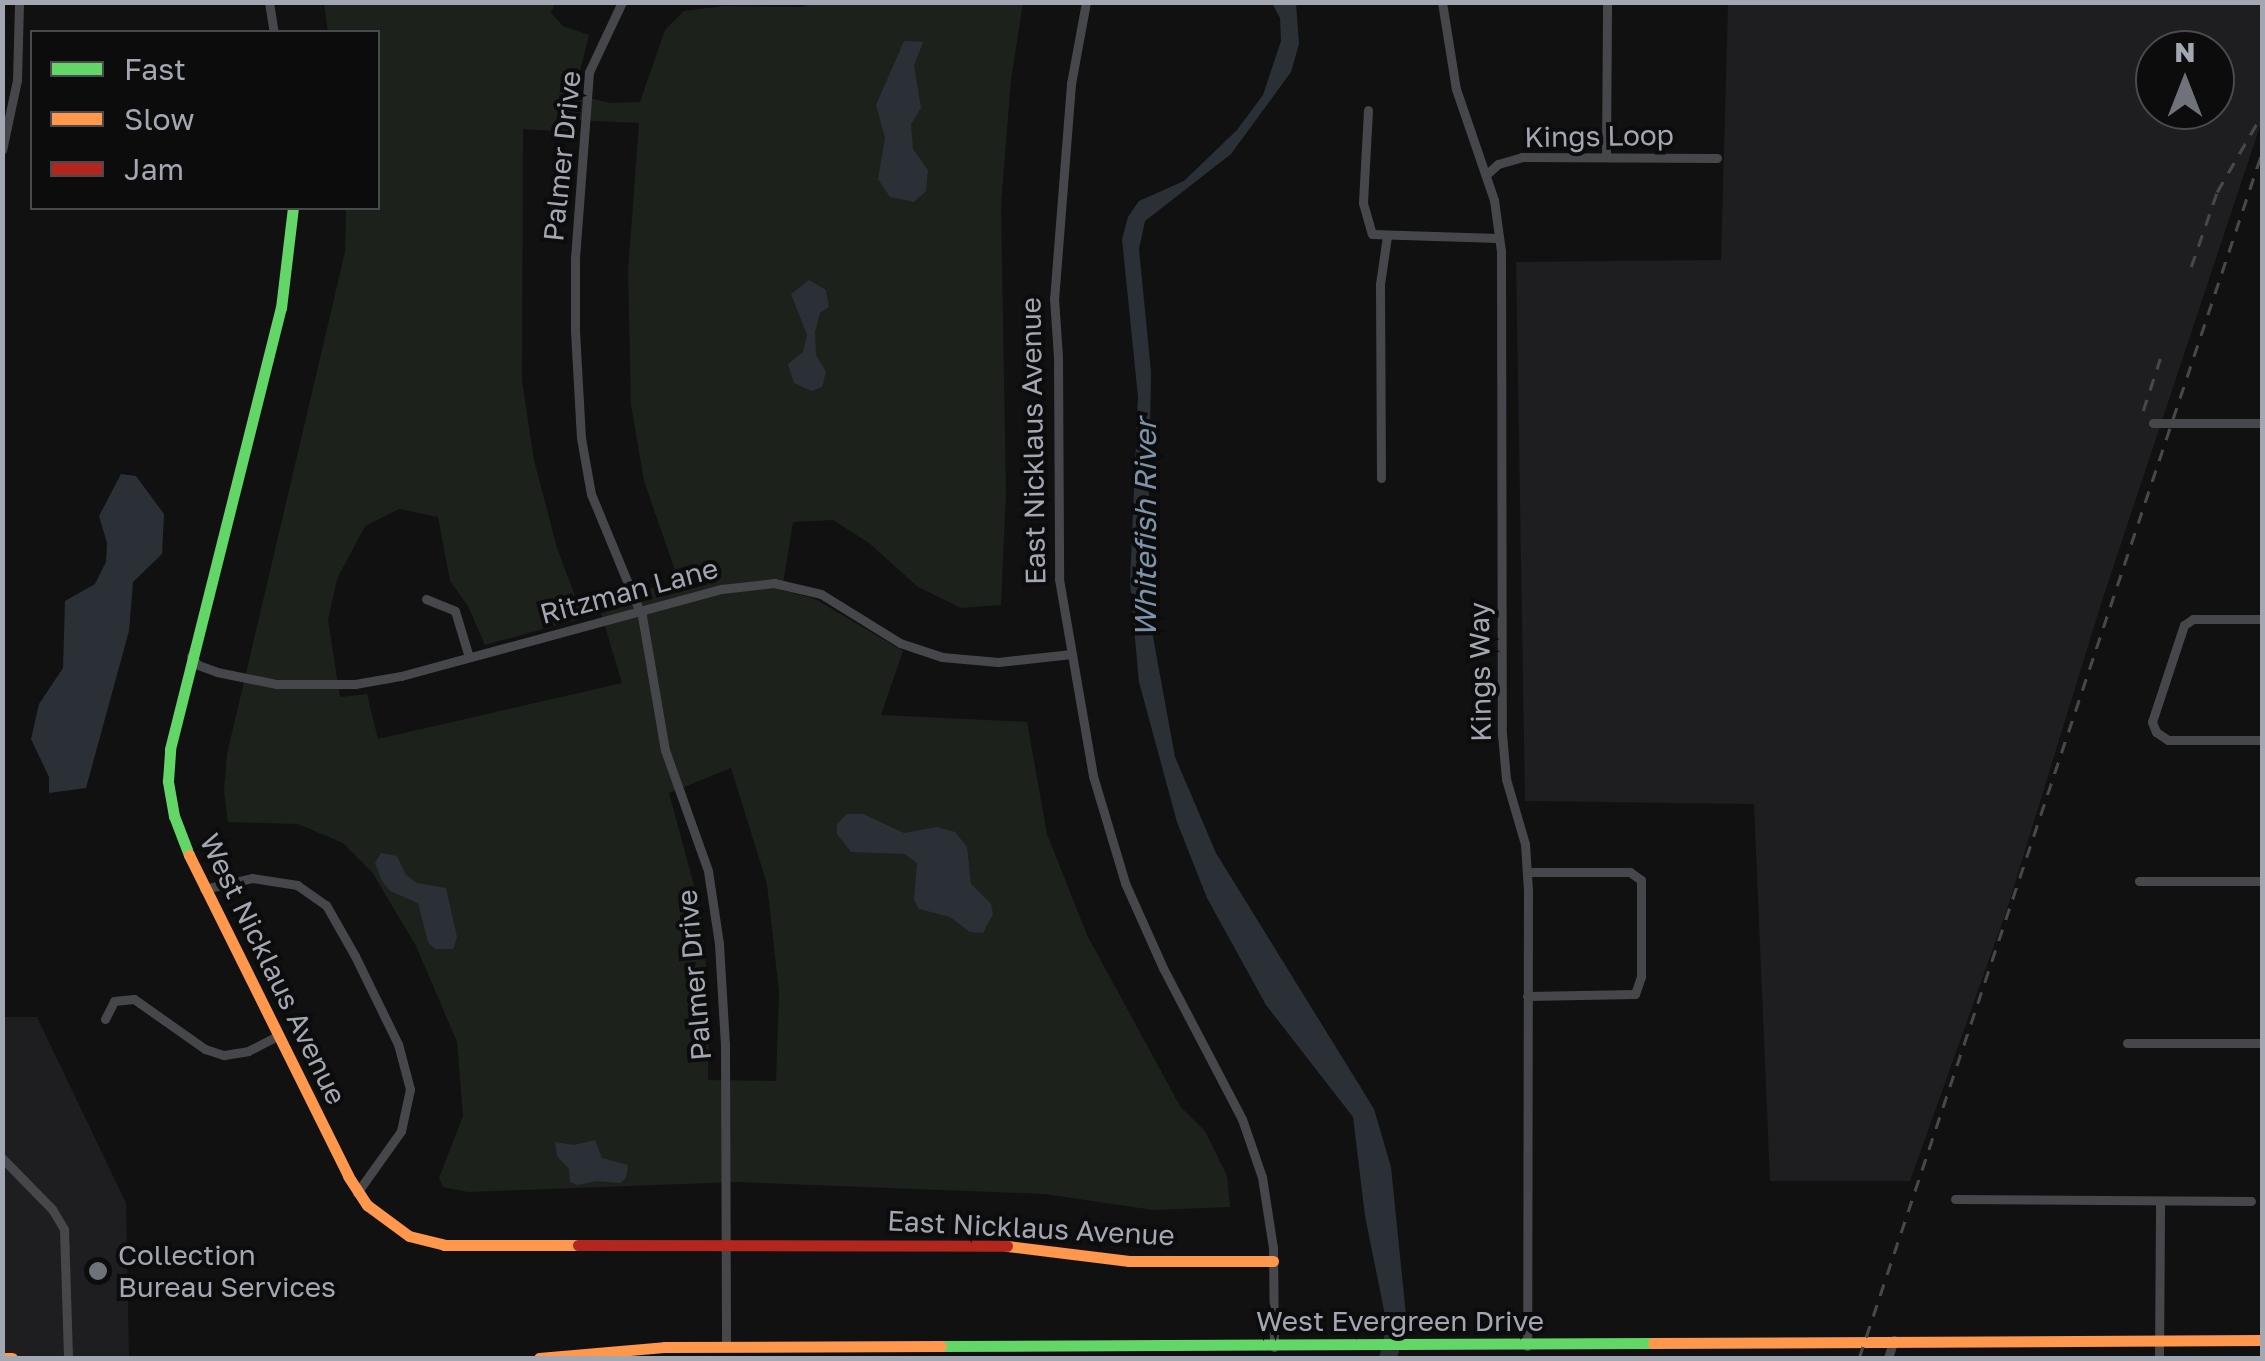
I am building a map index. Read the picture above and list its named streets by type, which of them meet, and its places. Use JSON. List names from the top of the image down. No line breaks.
{"streets":{"street":["Kings Loop","Palmer Drive","East Nicklaus Avenue","Ritzman Lane","Kings Way","West Nicklaus Avenue","West Evergreen Drive"]},"crossings":[["Kings Loop","Kings Way"],["Palmer Drive","East Nicklaus Avenue"],["Palmer Drive","Ritzman Lane"],["Palmer Drive","West Nicklaus Avenue"],["Palmer Drive","West Evergreen Drive"],["East Nicklaus Avenue","Ritzman Lane"],["East Nicklaus Avenue","West Nicklaus Avenue"],["East Nicklaus Avenue","West Evergreen Drive"],["Ritzman Lane","West Nicklaus Avenue"],["Kings Way","West Evergreen Drive"]],"water":["Whitefish River"],"places":["Collection Bureau Services"],"legend":["Fast","Slow","Jam"],"north":"top"}
